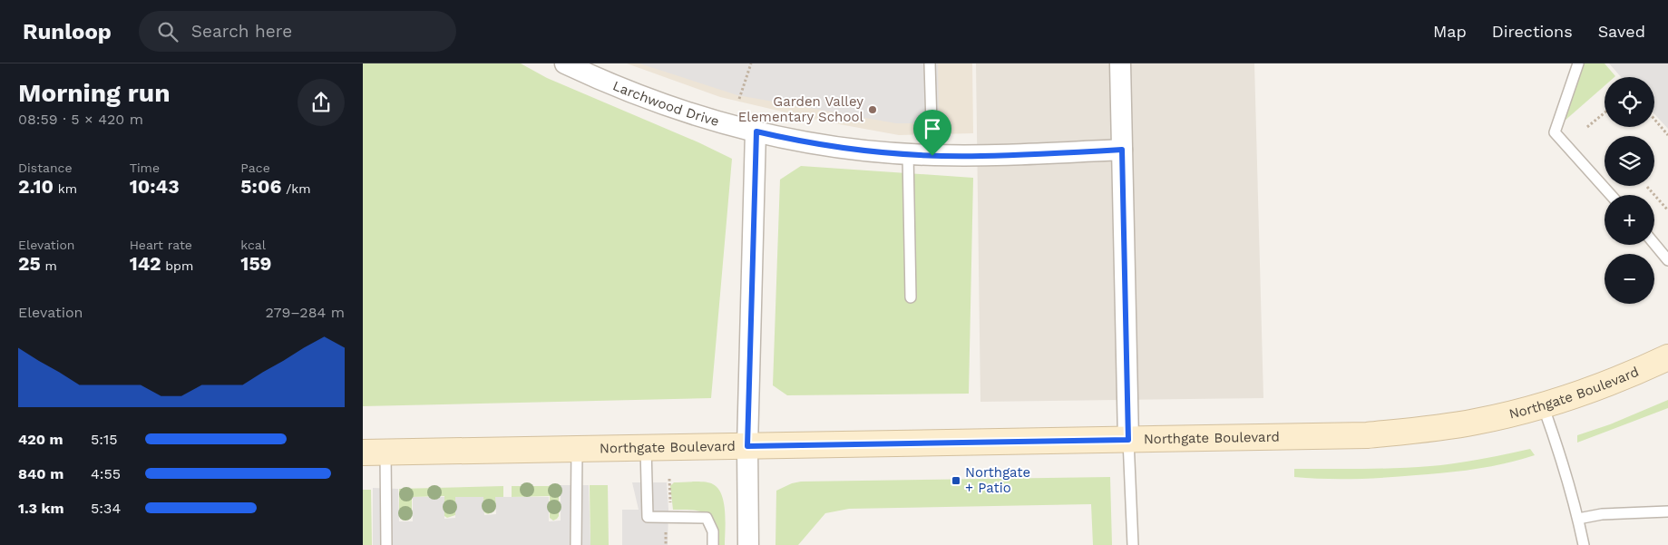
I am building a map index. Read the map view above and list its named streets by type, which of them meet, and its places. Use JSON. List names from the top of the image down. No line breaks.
{"streets":{"main road":["Northgate Boulevard"],"street":["Larchwood Drive"]},"places":{"other":["Garden Valley Elementary School"],"transit":["Northgate + Patio"]},"page":{"header":"Runloop","search":"Search here","nav":["Map","Directions","Saved"],"heading":["Morning run","08:59 · 5 × 420 m"],"map_buttons":["+","−"],"stats":[["Distance","2.10 km"],["Time","10:43"],["Pace","5:06 /km"],["Elevation","25 m"],["Heart rate","142 bpm"],["kcal","159"]],"chart":["Elevation","279–284 m"],"list":[{"name":"420 m","note":"5:15"},{"name":"840 m","note":"4:55"},{"name":"1.3 km","note":"5:34"}]}}
